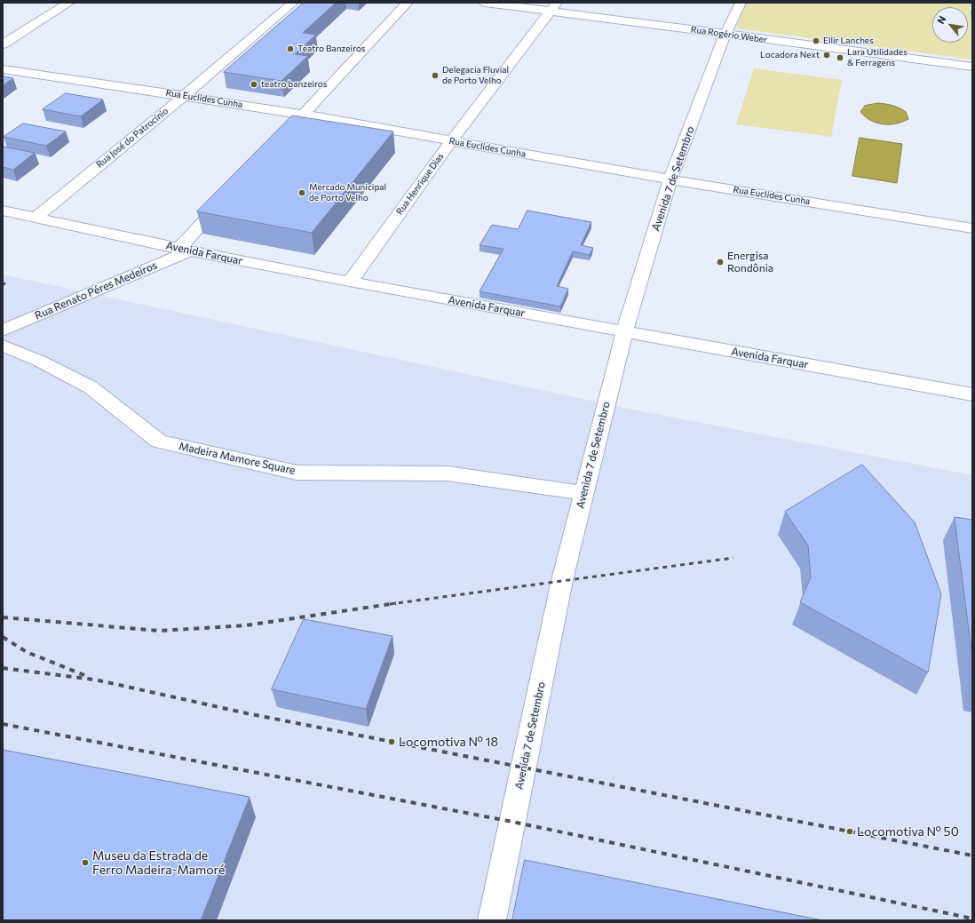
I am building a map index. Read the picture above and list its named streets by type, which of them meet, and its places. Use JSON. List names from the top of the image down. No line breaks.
{"streets":{"street":["Rua Rogério Weber","Rua Euclides Cunha","Rua José do Patrocínio","Avenida 7 de Setembro","Rua Henrique Dias","Avenida Farquar","Rua Renato Péres Medeiros","Madeira Mamore Square"]},"crossings":[["Rua Rogério Weber","Avenida 7 de Setembro"],["Rua Rogério Weber","Rua Henrique Dias"],["Rua Euclides Cunha","Rua José do Patrocínio"],["Rua Euclides Cunha","Avenida 7 de Setembro"],["Rua Euclides Cunha","Rua Henrique Dias"],["Rua José do Patrocínio","Avenida Farquar"],["Avenida 7 de Setembro","Avenida Farquar"],["Avenida 7 de Setembro","Madeira Mamore Square"],["Rua Henrique Dias","Avenida Farquar"],["Avenida Farquar","Rua Renato Péres Medeiros"]],"places":["Ellir Lanches","Teatro Banzeiros","Locadora Next","Lara Utilidades & Ferragens","Delegacia Fluvial de Porto Velho","teatro banzeiros","Mercado Municipal de Porto Velho","Energisa Rondônia","Locomotiva Nº 18","Locomotiva Nº 50","Museu da Estrada de Ferro Madeira-Mamoré"],"north":"top left"}
